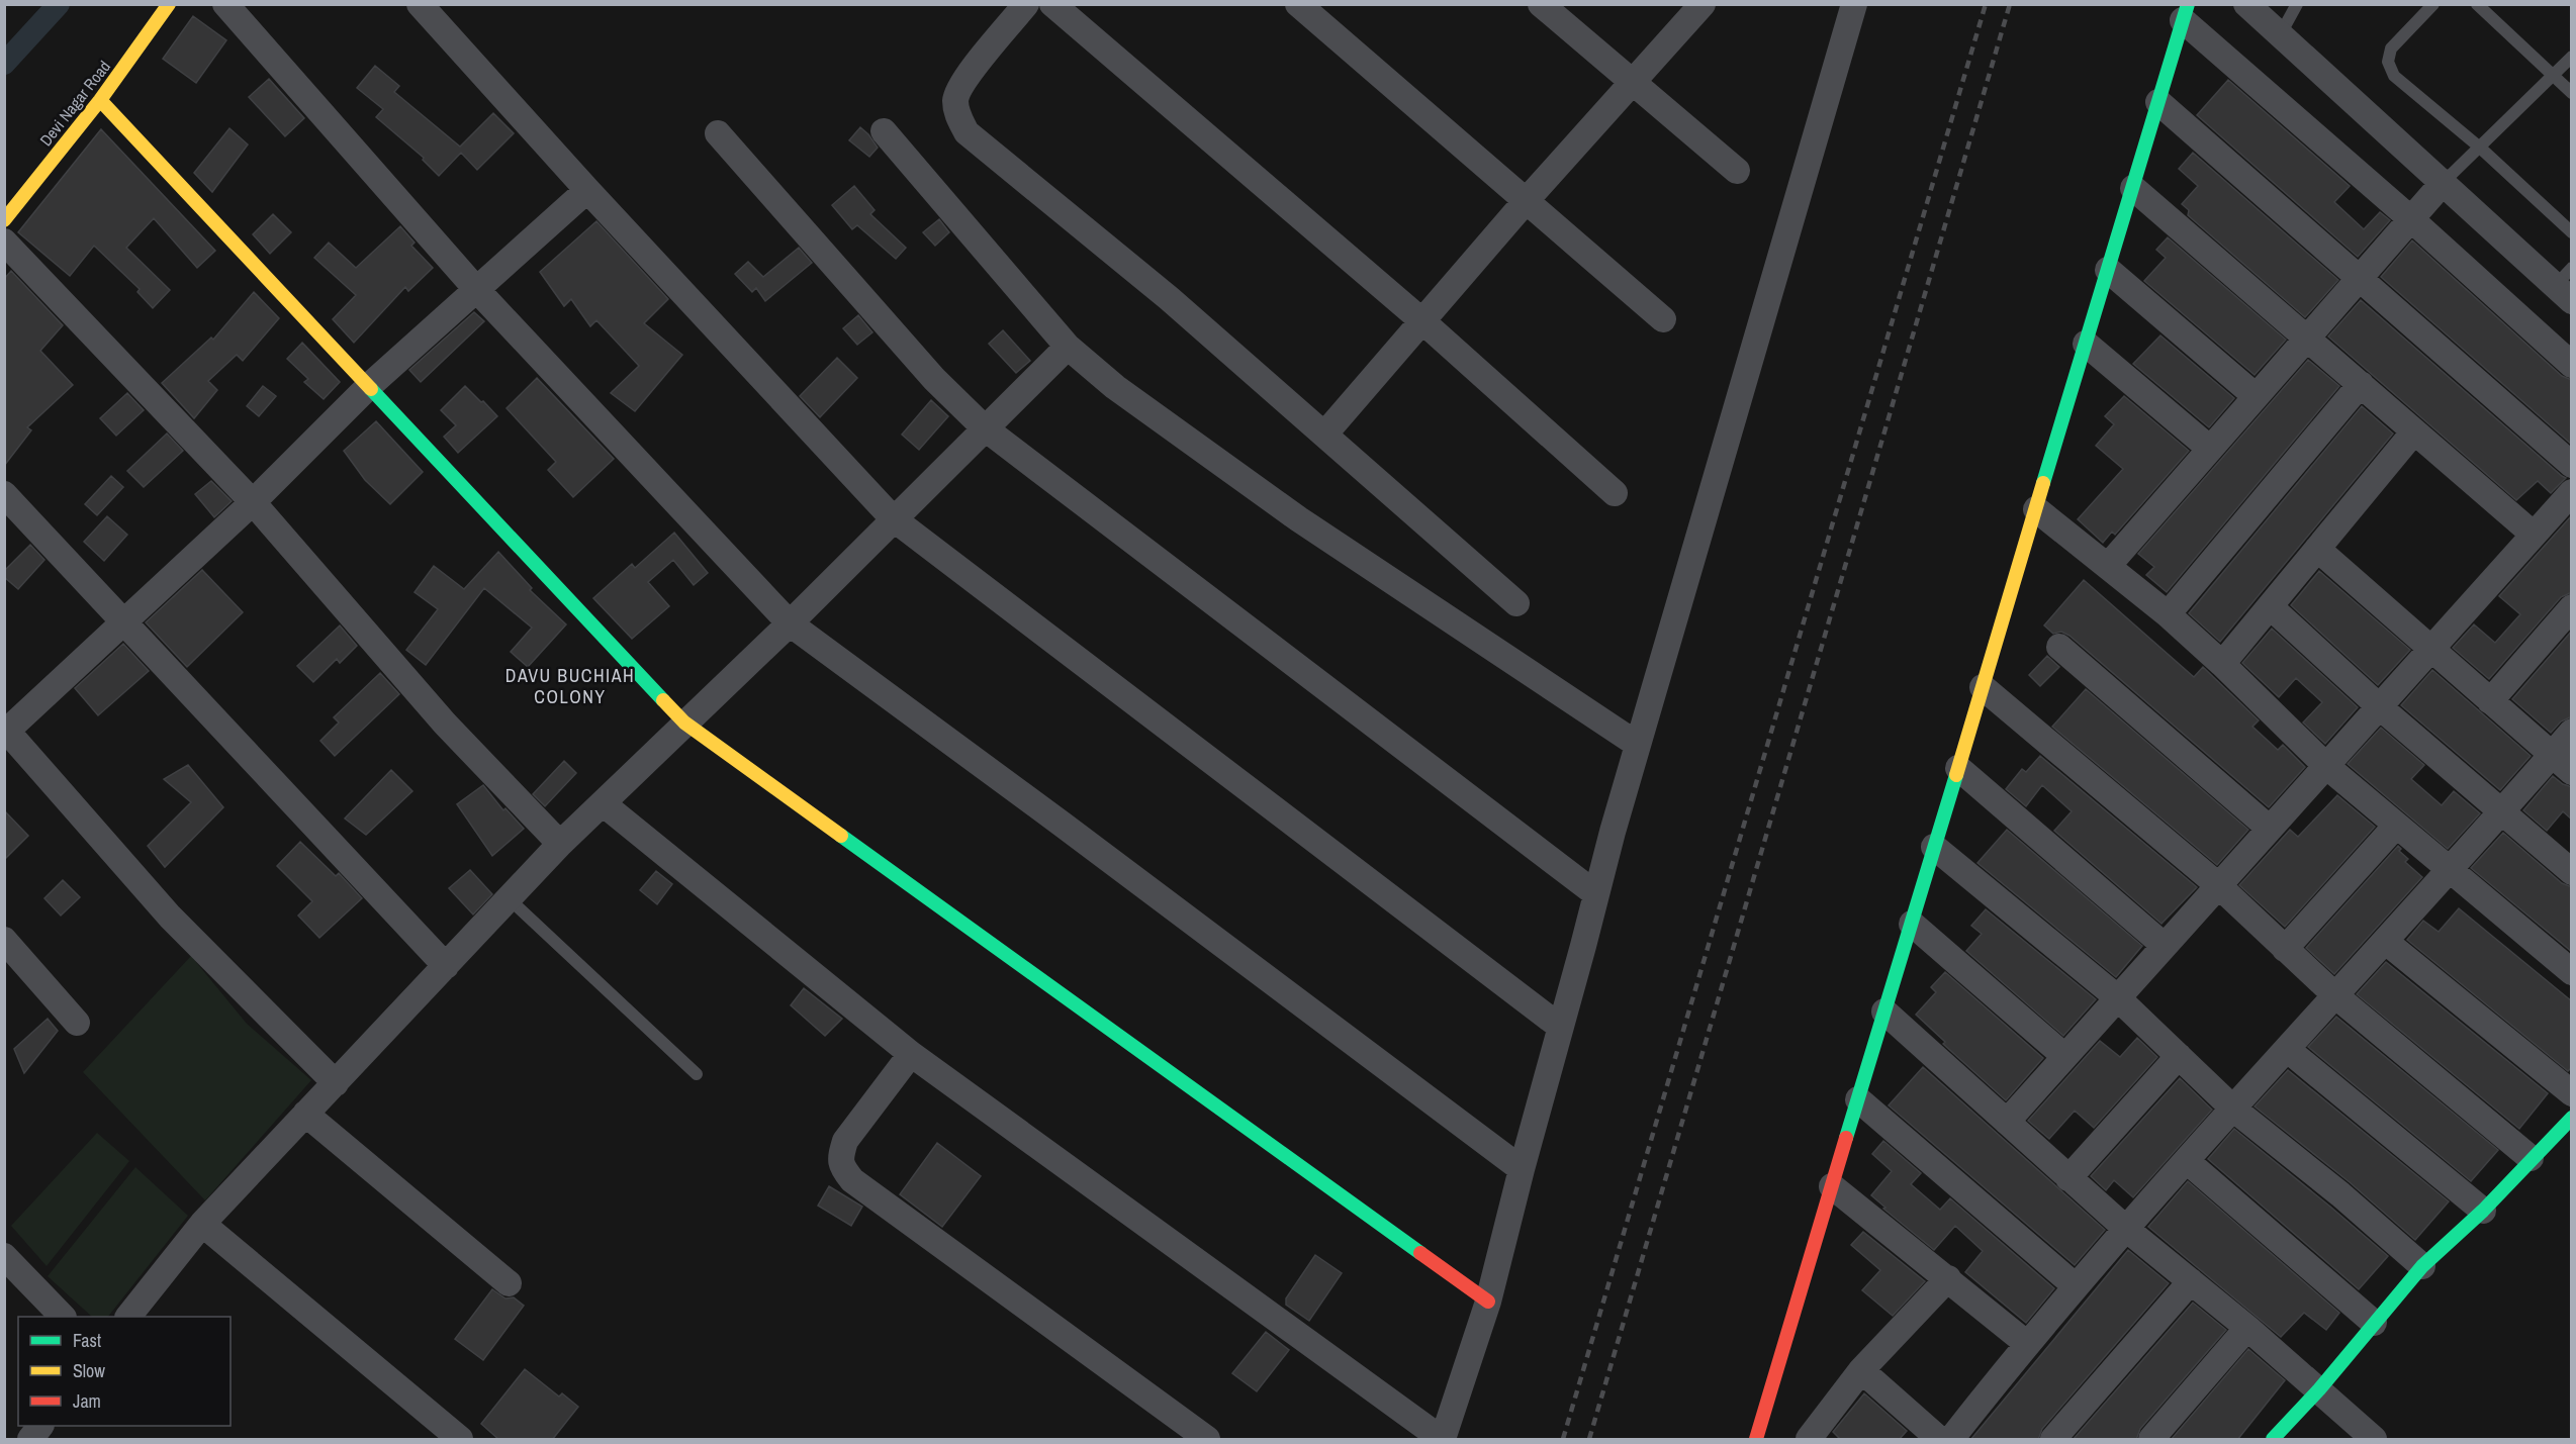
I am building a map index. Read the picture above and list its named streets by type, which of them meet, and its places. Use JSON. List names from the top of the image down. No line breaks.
{"streets":{"street":["Devi Nagar Road"]},"districts":["DAVU BUCHIAH COLONY"],"legend":["Fast","Slow","Jam"]}
